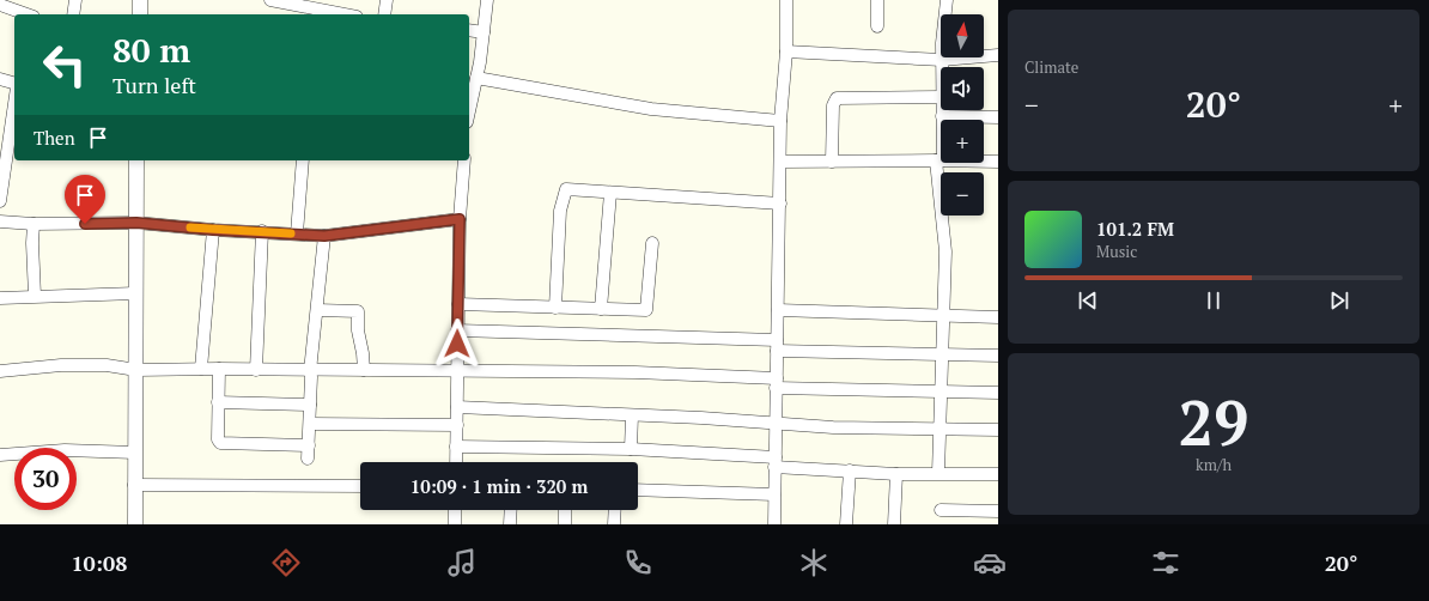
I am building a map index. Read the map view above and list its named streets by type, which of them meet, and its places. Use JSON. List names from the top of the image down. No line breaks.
{"north":"top","page":{"tile":["Climate",["29","km/h"]],"map_buttons":["+","−"],"turn":["80 m","Turn left"],"heat":["−","20°","+"],"then":"Then","song":["101.2 FM","Music"],"limit":"30","trip":"10:09 · 1 min · 320 m","tabs":["10:08","20°"]}}
